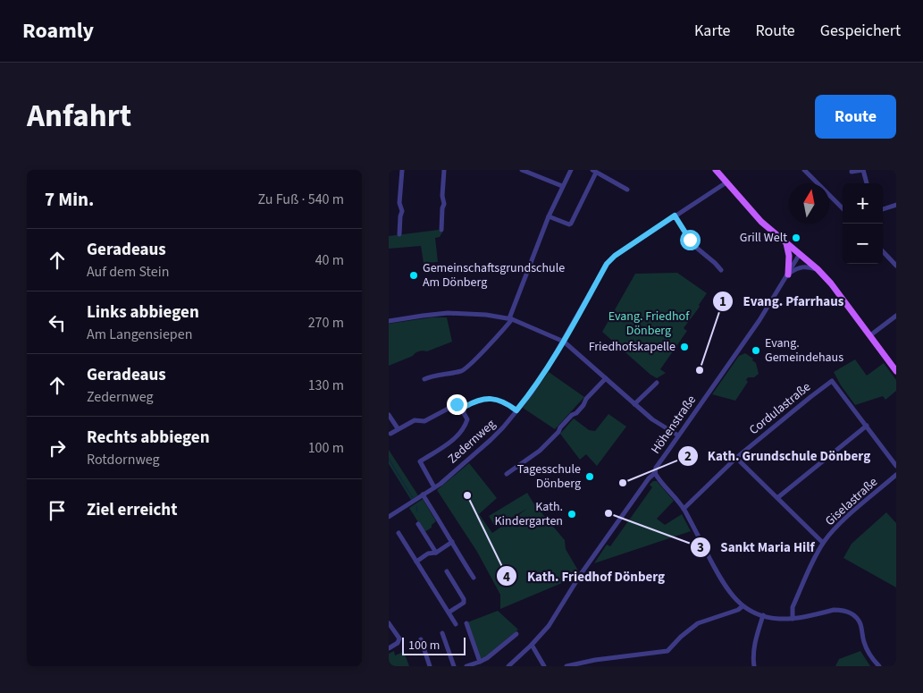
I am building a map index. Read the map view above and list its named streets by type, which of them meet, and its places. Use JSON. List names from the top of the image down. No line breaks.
{"streets":{"street":["Cordulastraße","Höhenstraße","Zedernweg","Giselastraße"]},"parks":["Evang. Friedhof Dönberg"],"places":["Grill Welt","Gemeinschaftsgrundschule Am Dönberg","Friedhofskapelle","Evang. Gemeindehaus","Evang. Pfarrhaus","Tagesschule Dönberg","Kath. Grundschule Dönberg","Kath. Friedhof Dönberg","Sankt Maria Hilf","Kath. Kindergarten"],"scale_bar":"100 m","north":"top","page":{"header":"Roamly","nav":["Karte","Route","Gespeichert"],"title":"Anfahrt","buttons":"Route","heading":["7 Min.","Zu Fuß · 540 m"],"map_buttons":["+","−"],"list":[["Geradeaus","Auf dem Stein","40 m"],["Links abbiegen","Am Langensiepen","270 m"],["Geradeaus","Zedernweg","130 m"],["Rechts abbiegen","Rotdornweg","100 m"],"Ziel erreicht"],"scale":"100 m"}}
